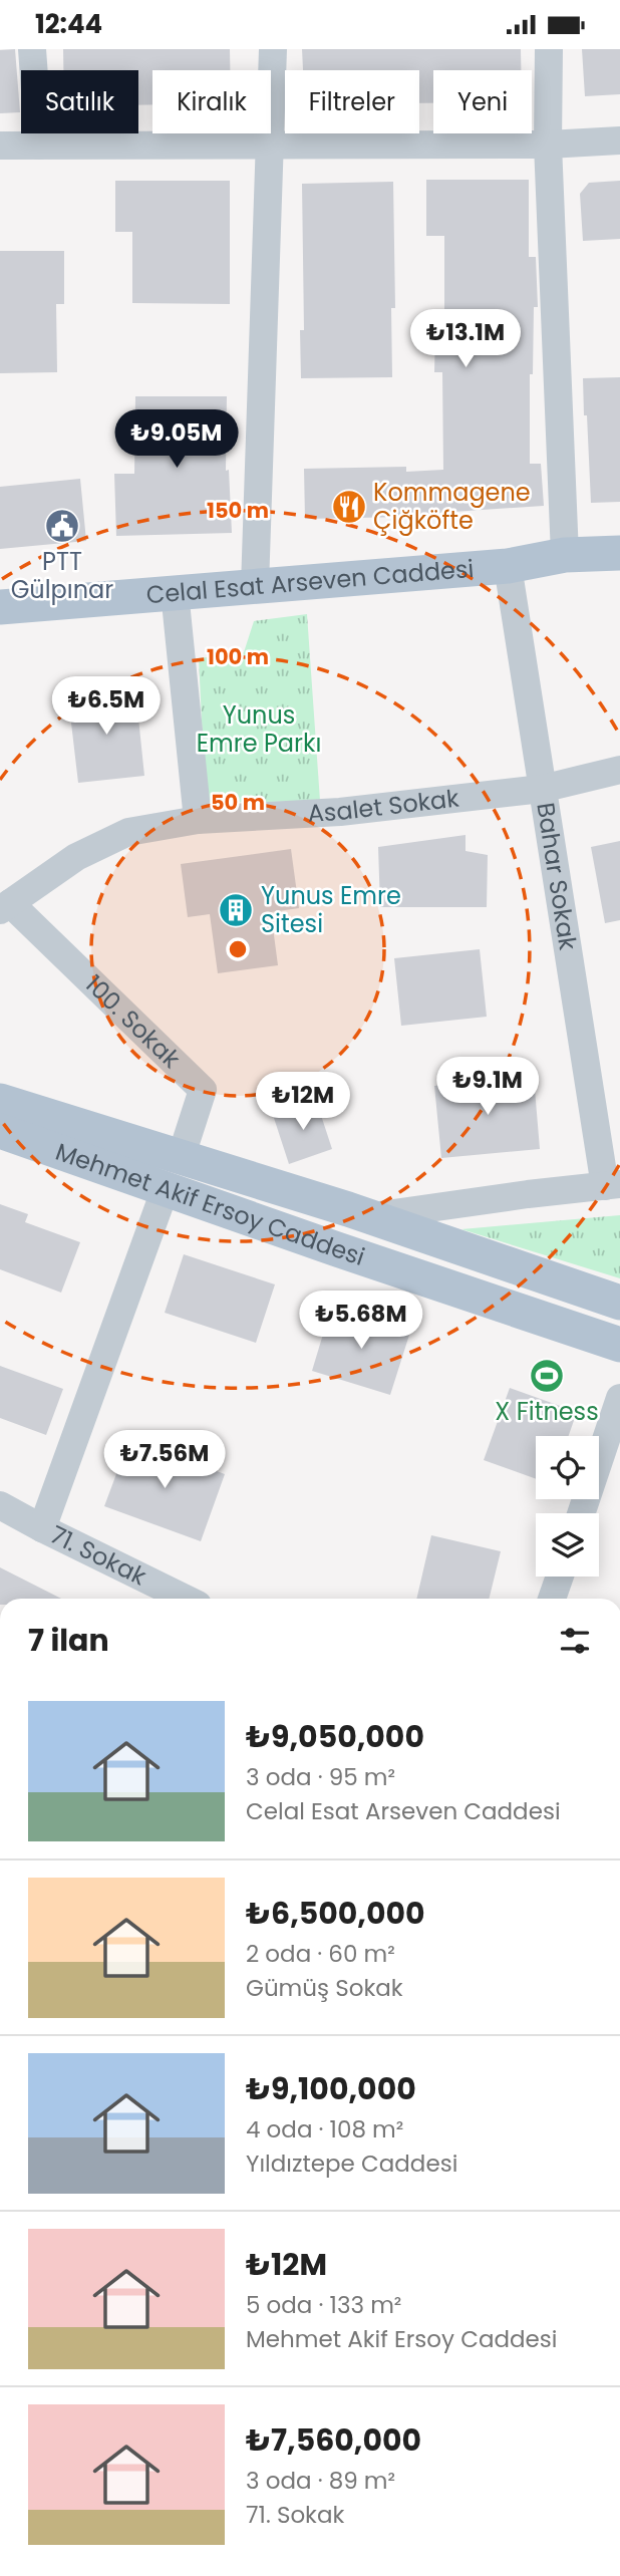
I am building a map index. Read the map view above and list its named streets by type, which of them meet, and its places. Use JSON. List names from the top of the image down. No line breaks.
{"streets":{"main road":["Celal Esat Arseven Caddesi","Mehmet Akif Ersoy Caddesi"],"street":["Asalet Sokak","Bahar Sokak","100. Sokak","71. Sokak"]},"crossings":[["Celal Esat Arseven Caddesi","Bahar Sokak"],["Asalet Sokak","Bahar Sokak"],["Asalet Sokak","100. Sokak"],["100. Sokak","Mehmet Akif Ersoy Caddesi"]],"parks":["Yunus Emre Parkı"],"places":{"restaurant":["Kommagene Çiğköfte"],"public building":["PTT Gülpınar"],"building":["Yunus Emre Sitesi"],"sports":["X Fitness"]},"page":{"status":"12:44","chip":["Satılık","Kiralık","Filtreler","Yeni"],"price":["₺13.1M","₺9.05M","₺6.5M","₺9.1M","₺12M","₺5.68M","₺7.56M"],"heading":"7 ilan","list":[{"name":"₺9,050,000","note":"3 oda · 95 m² · Celal Esat Arseven Caddesi"},{"name":"₺6,500,000","note":"2 oda · 60 m² · Gümüş Sokak"},{"name":"₺9,100,000","note":"4 oda · 108 m² · Yıldıztepe Caddesi"},{"name":"₺12M","note":"5 oda · 133 m² · Mehmet Akif Ersoy Caddesi"},{"name":"₺7,560,000","note":"3 oda · 89 m² · 71. Sokak"}]},"rings":["150 m","100 m","50 m"]}
